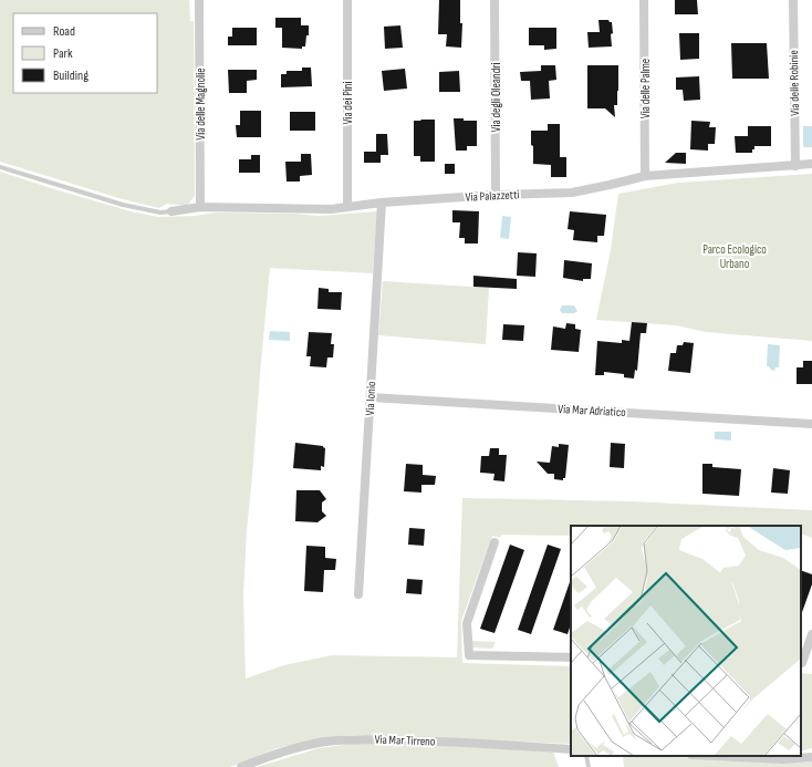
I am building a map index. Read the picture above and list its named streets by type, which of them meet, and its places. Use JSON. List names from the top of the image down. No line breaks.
{"streets":{"street":["Via delle Robinie","Via delle Palme","Via degli Oleandri","Via dei Pini","Via delle Magnolie","Via Palazzetti","Via Ionio","Via Mar Adriatico","Via Mar Tirreno"]},"crossings":[["Via delle Robinie","Via Palazzetti"],["Via delle Palme","Via Palazzetti"],["Via degli Oleandri","Via Palazzetti"],["Via dei Pini","Via Palazzetti"],["Via delle Magnolie","Via Palazzetti"],["Via Palazzetti","Via Ionio"],["Via Ionio","Via Mar Adriatico"]],"parks":["Parco Ecologico Urbano"],"legend":["Road","Park","Building"]}
